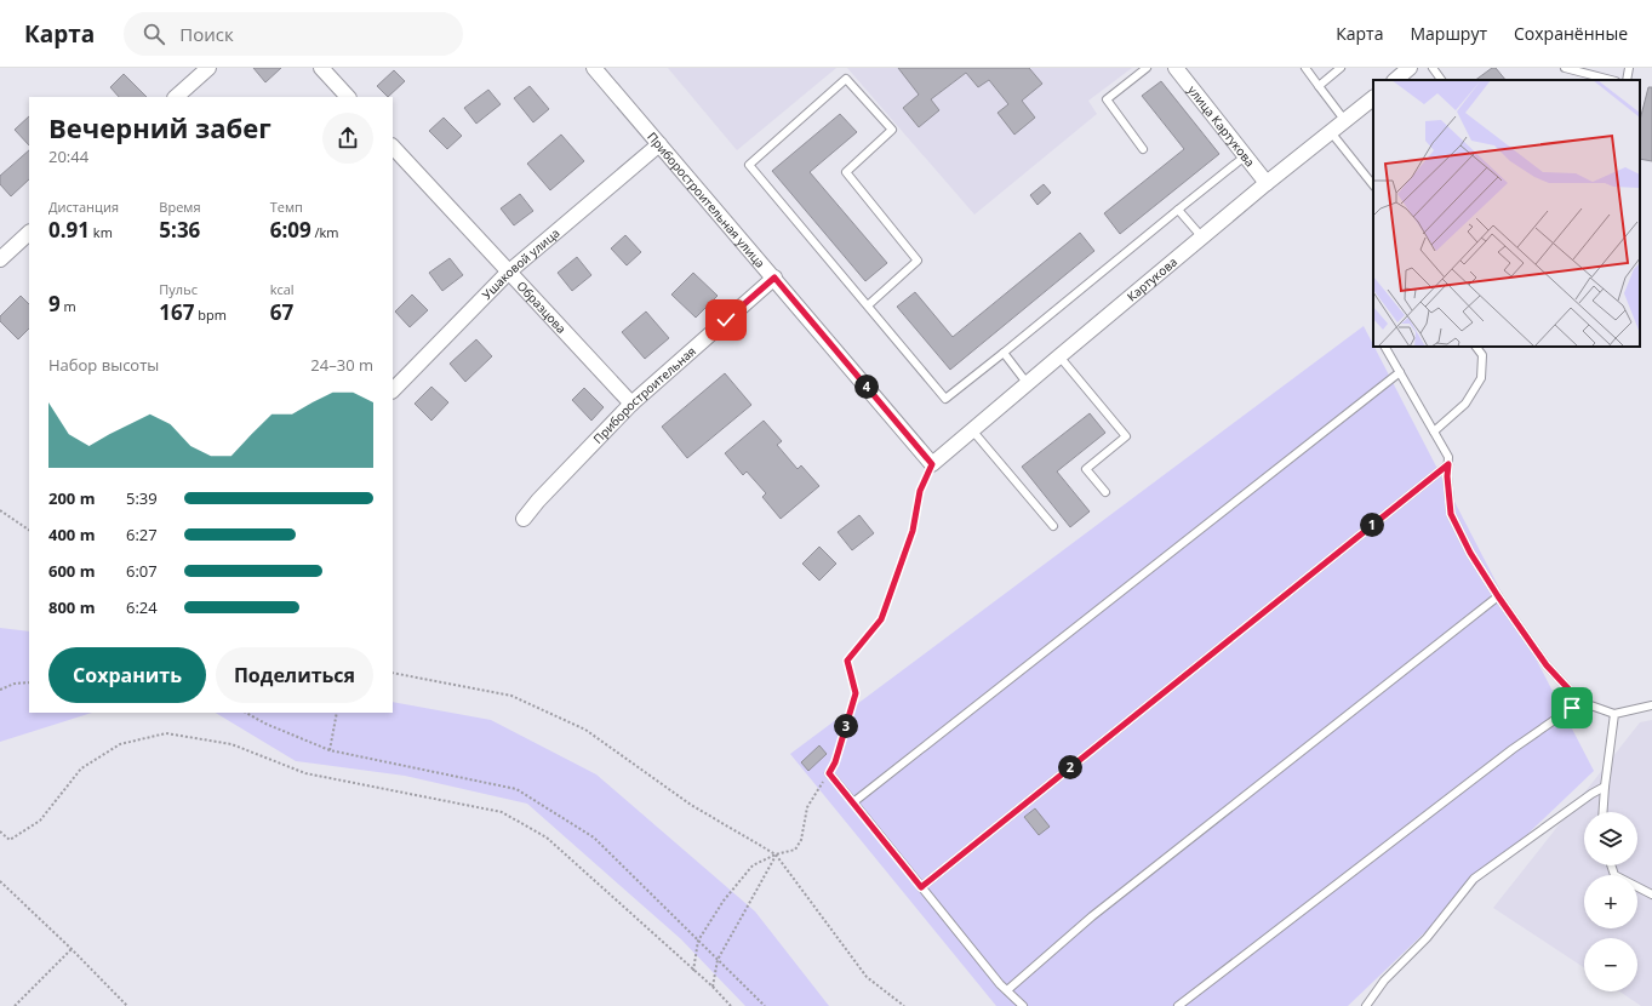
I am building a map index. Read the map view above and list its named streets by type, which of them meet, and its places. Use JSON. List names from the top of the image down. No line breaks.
{"streets":{"street":["улица Картукова","Приборостроительная улица","Ушаковой улица","Картукова","Образцова","Приборостроительная"]},"crossings":[["улица Картукова","Картукова"],["Приборостроительная улица","Ушаковой улица"],["Приборостроительная улица","Картукова"],["Приборостроительная улица","Приборостроительная"],["Ушаковой улица","Образцова"],["Образцова","Приборостроительная"]],"page":{"header":"Карта","search":"Поиск","nav":["Карта","Маршрут","Сохранённые"],"heading":["Вечерний забег","20:44"],"stats":[["Дистанция","0.91 km"],["Время","5:36"],["Темп","6:09 /km"],["9 m"],["Пульс","167 bpm"],["kcal","67"]],"chart":["Набор высоты","24–30 m"],"pins":["4","1","3","2"],"list":[{"name":"200 m","note":"5:39"},{"name":"400 m","note":"6:27"},{"name":"600 m","note":"6:07"},{"name":"800 m","note":"6:24"}],"buttons":["Сохранить","Поделиться"],"map_buttons":["+","−"]}}
